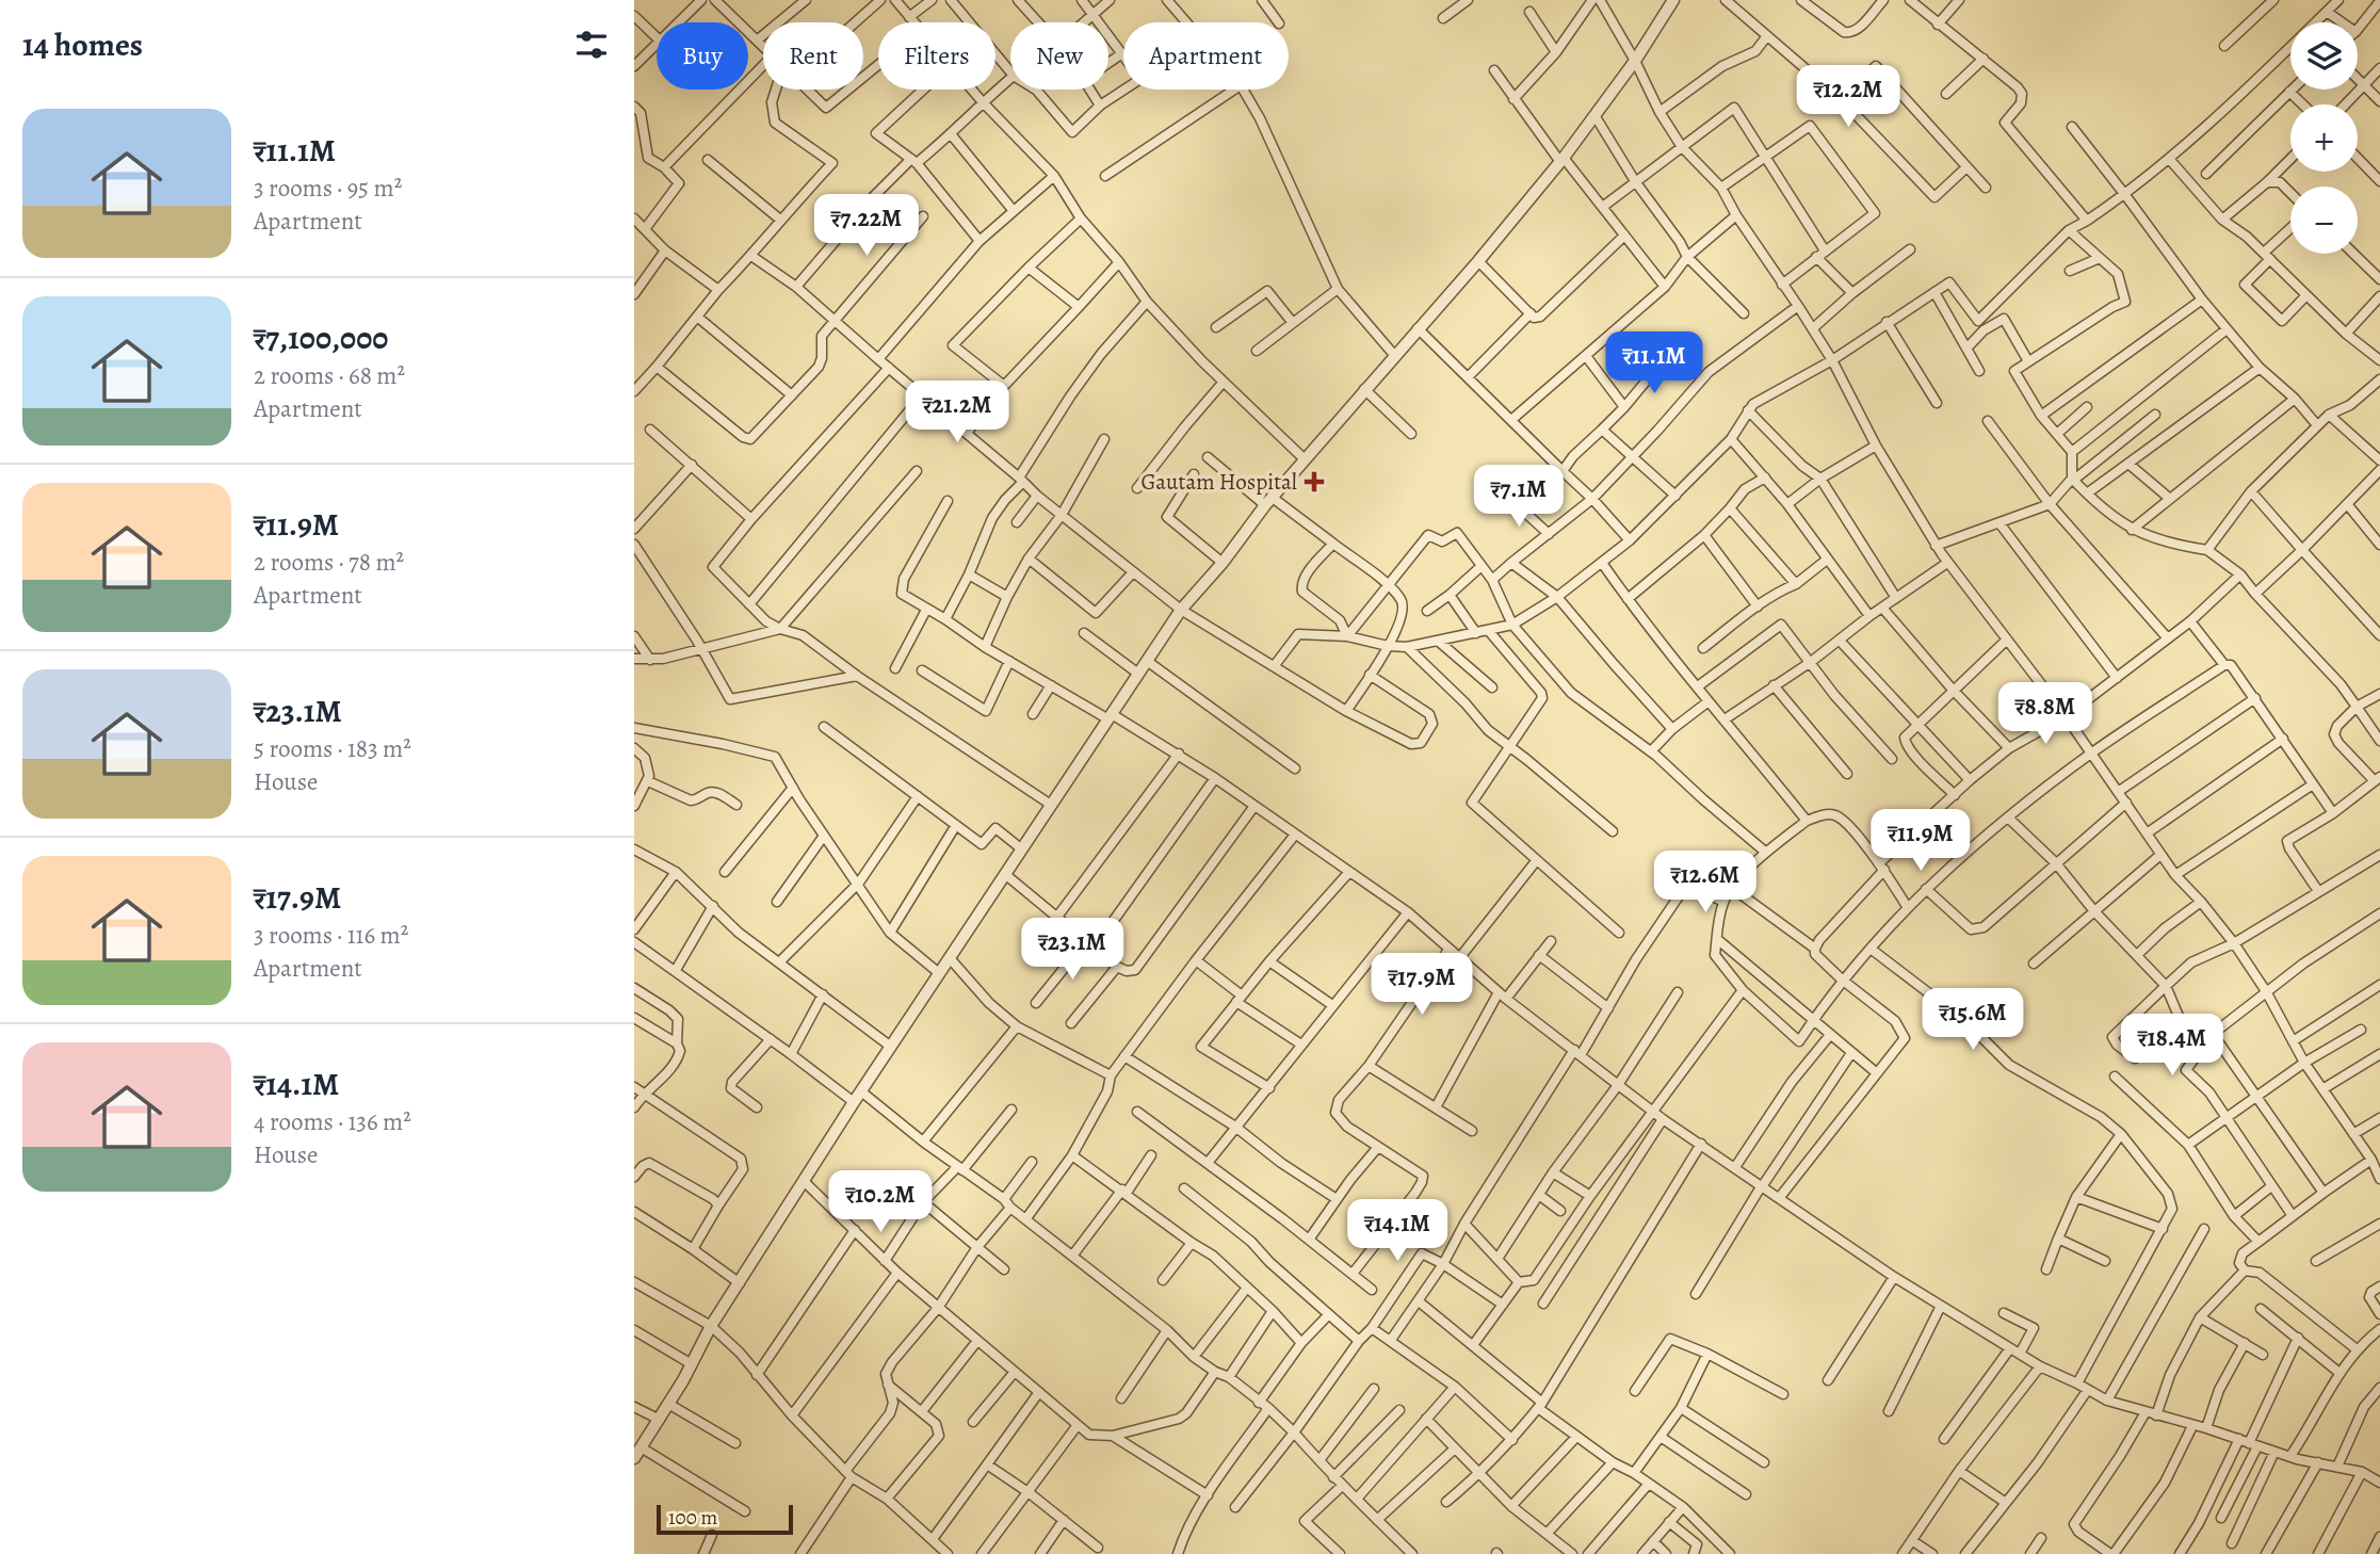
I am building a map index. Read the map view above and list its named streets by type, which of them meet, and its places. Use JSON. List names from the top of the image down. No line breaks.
{"places":{"health":["Gautam Hospital"]},"scale_bar":"100 m","page":{"heading":"14 homes","map_buttons":["+","−"],"chip":["Buy","Rent","Filters","New","Apartment"],"price":["₹12.2M","₹7.22M","₹11.1M","₹21.2M","₹7.1M","₹8.8M","₹11.9M","₹12.6M","₹23.1M","₹17.9M","₹15.6M","₹18.4M","₹10.2M","₹14.1M"],"list":[{"name":"₹11.1M","note":"3 rooms · 95 m² · Apartment"},{"name":"₹7,100,000","note":"2 rooms · 68 m² · Apartment"},{"name":"₹11.9M","note":"2 rooms · 78 m² · Apartment"},{"name":"₹23.1M","note":"5 rooms · 183 m² · House"},{"name":"₹17.9M","note":"3 rooms · 116 m² · Apartment"},{"name":"₹14.1M","note":"4 rooms · 136 m² · House"}],"scale":"100 m"}}
